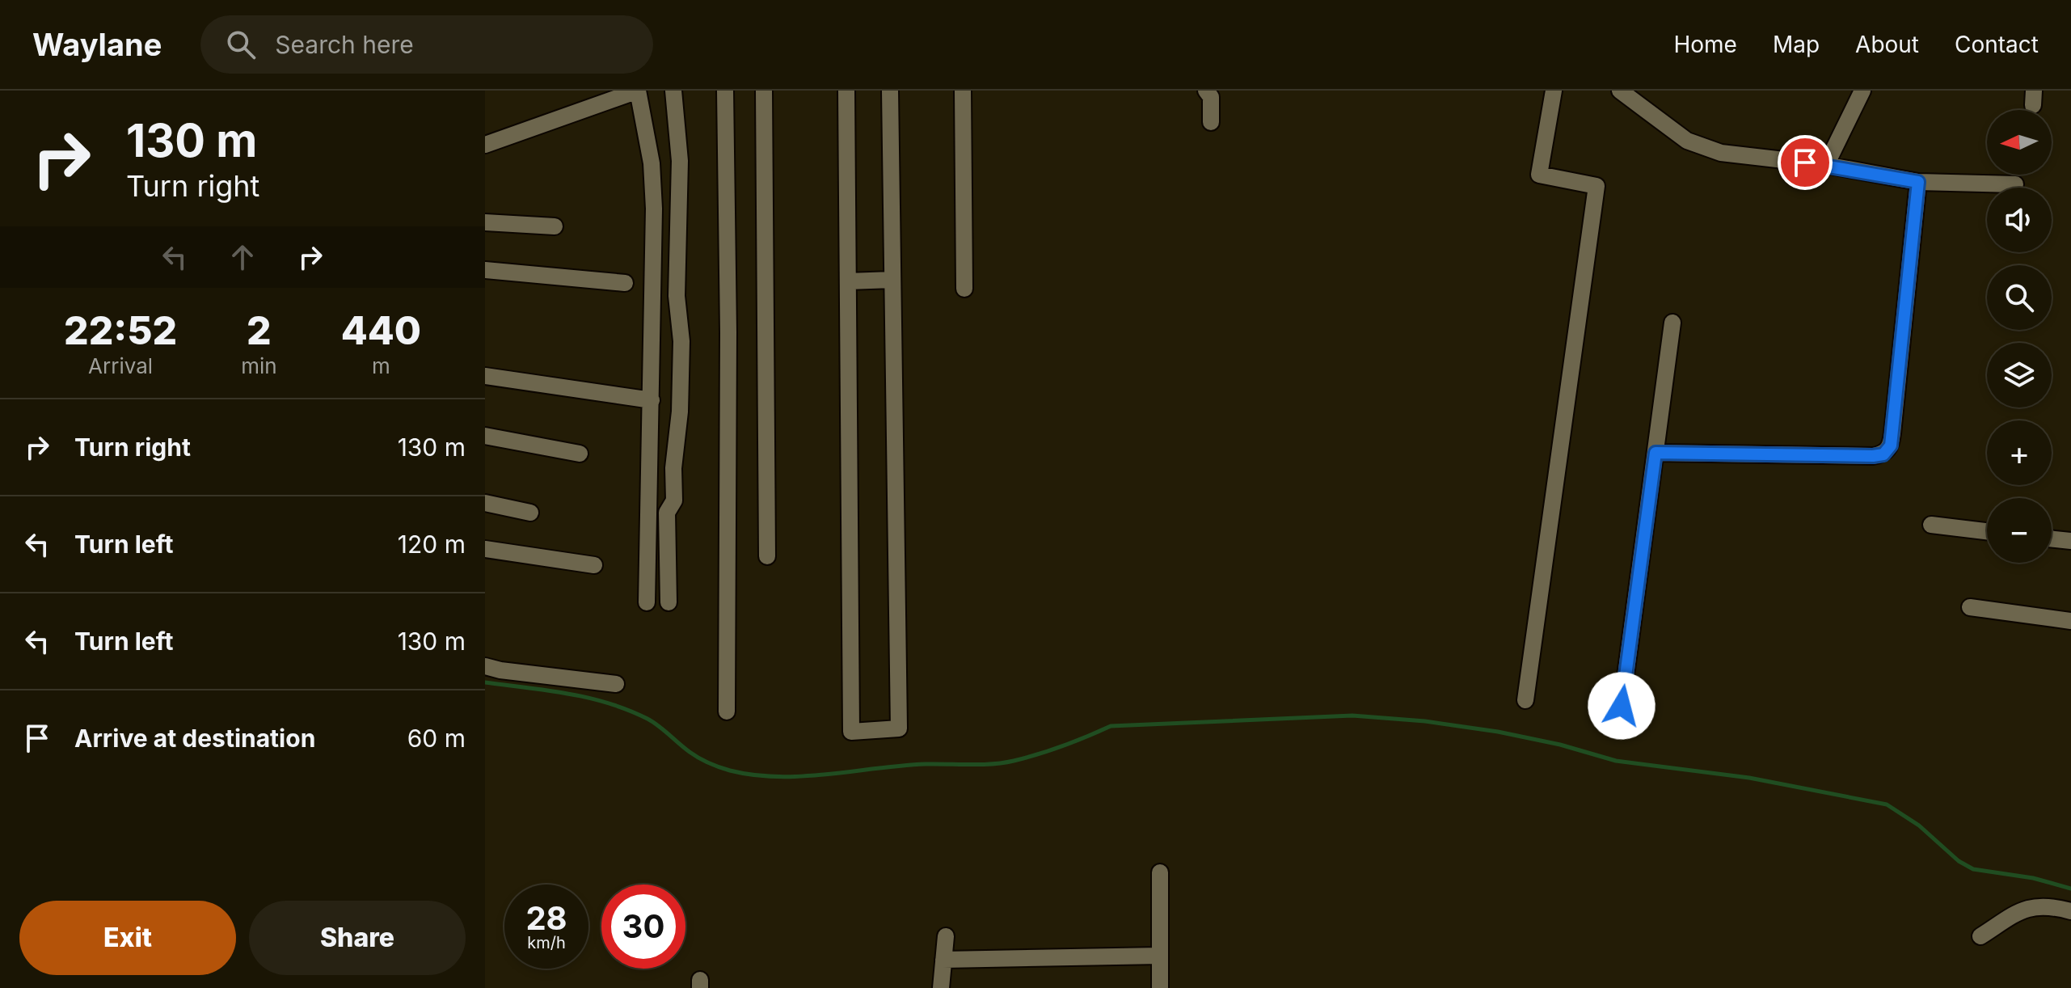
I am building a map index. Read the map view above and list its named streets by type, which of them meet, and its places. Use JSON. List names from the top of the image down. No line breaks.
{"north":"left","page":{"header":"Waylane","search":"Search here","nav":["Home","Map","About","Contact"],"turn":["130 m","Turn right"],"map_buttons":["+","−"],"eta":["22:52","Arrival","2","min","440","m"],"list":[{"name":"Turn right","value":"130 m"},{"name":"Turn left","value":"120 m"},{"name":"Turn left","value":"130 m"},{"name":"Arrive at destination","value":"60 m"}],"speed":"28 km/h","limit":"30","buttons":["Exit","Share"]}}
